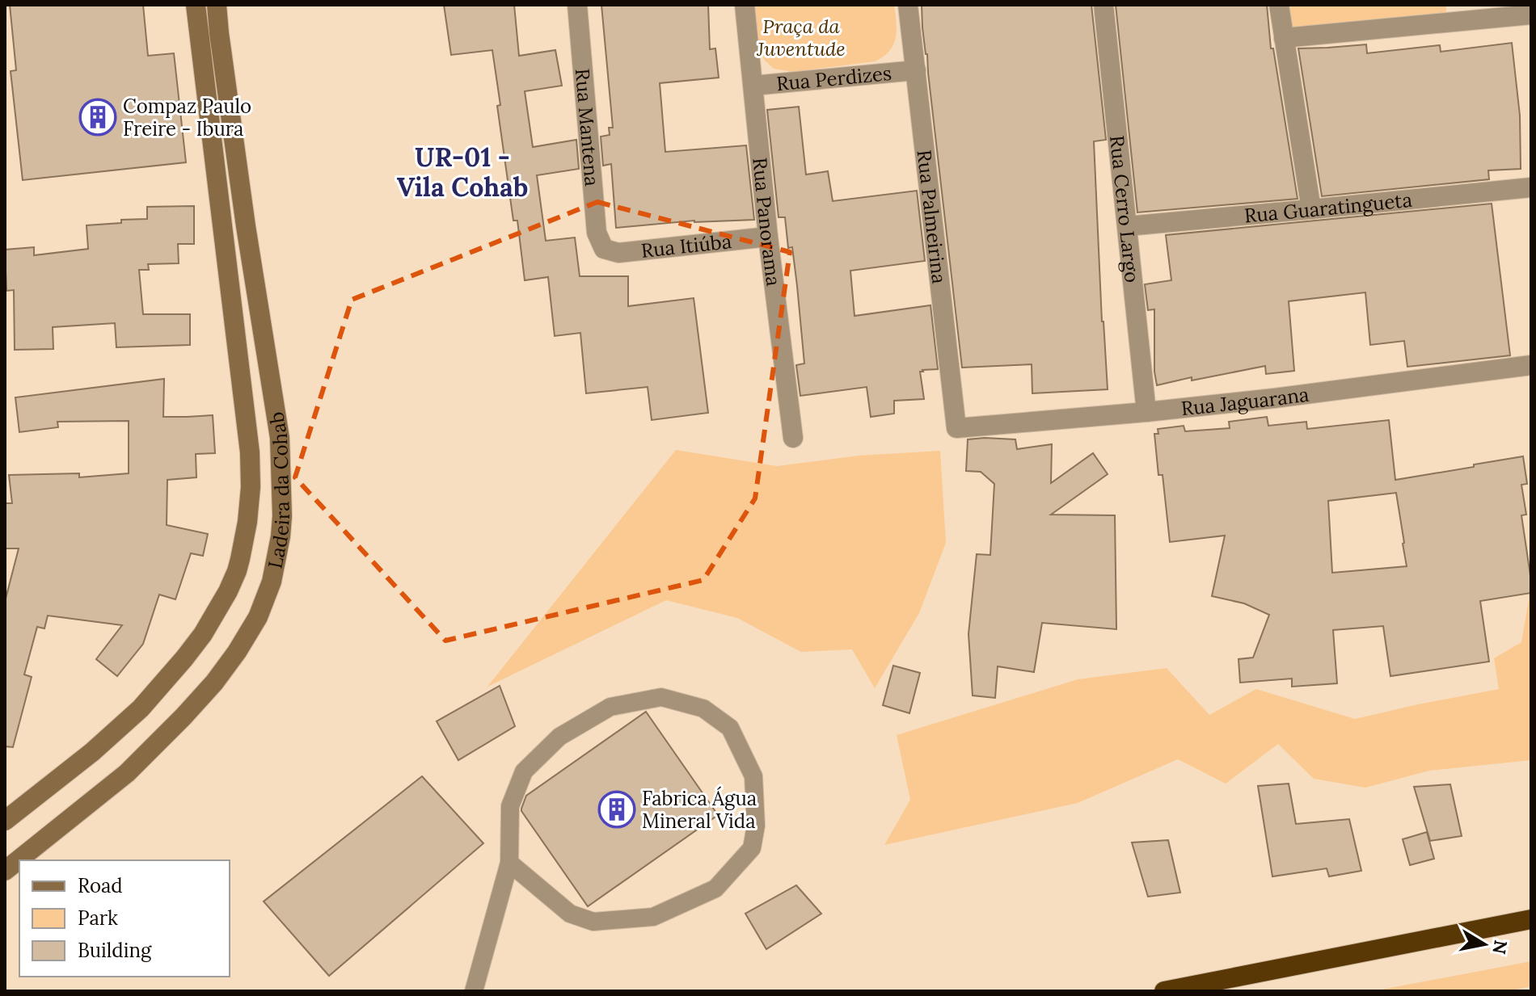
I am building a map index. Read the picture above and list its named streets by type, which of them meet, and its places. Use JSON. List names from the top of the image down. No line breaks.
{"streets":{"main road":["Ladeira da Cohab"],"street":["Rua Perdizes","Rua Mantena","Rua Guaratingueta","Rua Cerro Largo","Rua Palmeirina","Rua Panorama","Rua Itiúba","Rua Jaguarana"]},"crossings":[["Rua Perdizes","Rua Palmeirina"],["Rua Perdizes","Rua Panorama"],["Rua Mantena","Rua Itiúba"],["Rua Guaratingueta","Rua Cerro Largo"],["Rua Cerro Largo","Rua Jaguarana"],["Rua Palmeirina","Rua Jaguarana"],["Rua Panorama","Rua Itiúba"]],"districts":["UR-01 - Vila Cohab"],"parks":["Praça da Juventude"],"places":{"building":["Compaz Paulo Freire - Ibura","Fabrica Água Mineral Vida"]},"legend":["Road","Park","Building"],"north":"right"}
